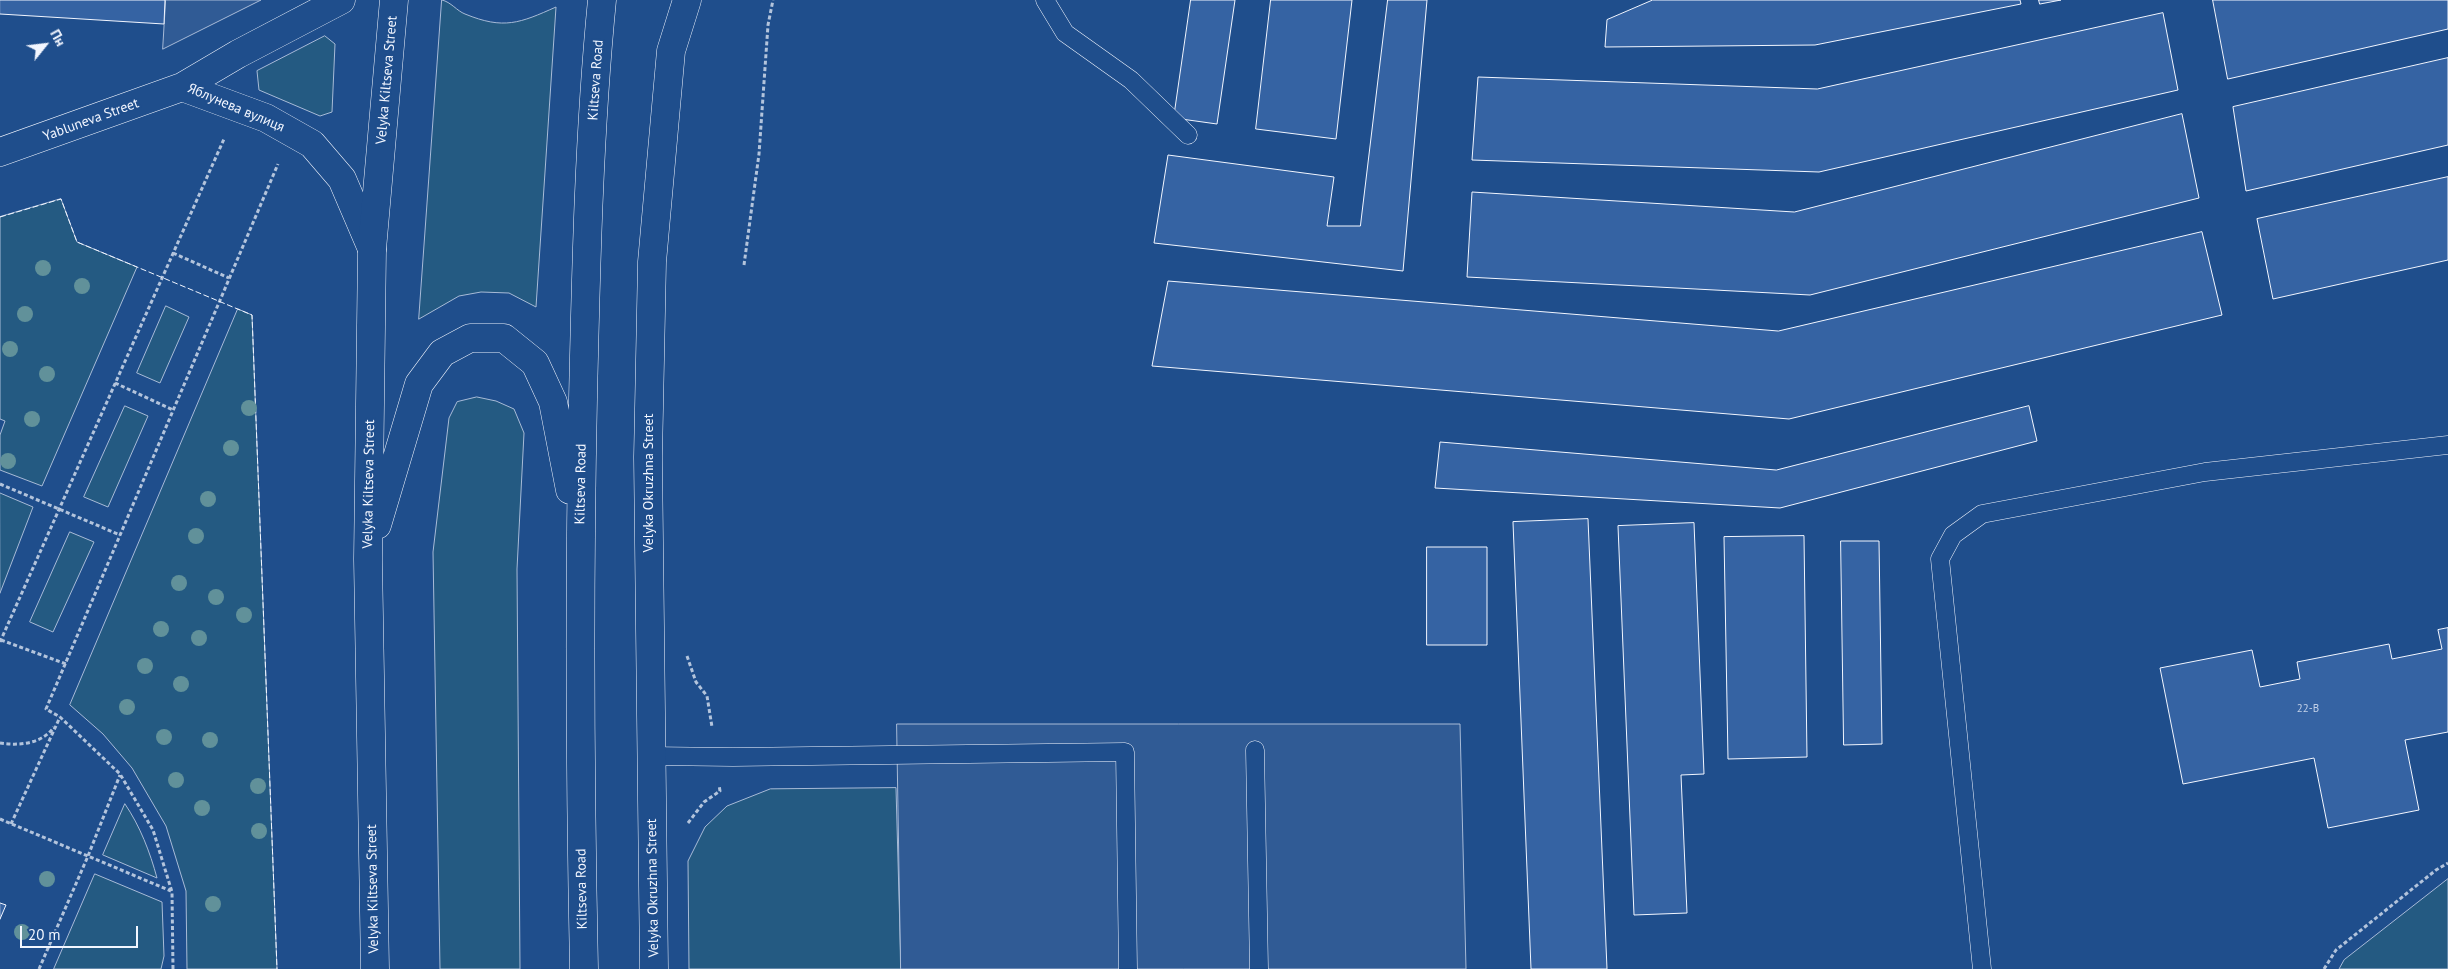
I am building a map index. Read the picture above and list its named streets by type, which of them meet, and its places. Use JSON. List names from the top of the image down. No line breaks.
{"streets":{"main road":["Velyka Kiltseva Street","Kiltseva Road","Яблунева вулиця","Yabluneva Street","Velyka Okruzhna Street"]},"crossings":[["Velyka Kiltseva Street","Яблунева вулиця"],["Яблунева вулиця","Yabluneva Street"]],"house_numbers":["22-В"],"scale_bar":"20 m","north":"top right"}
